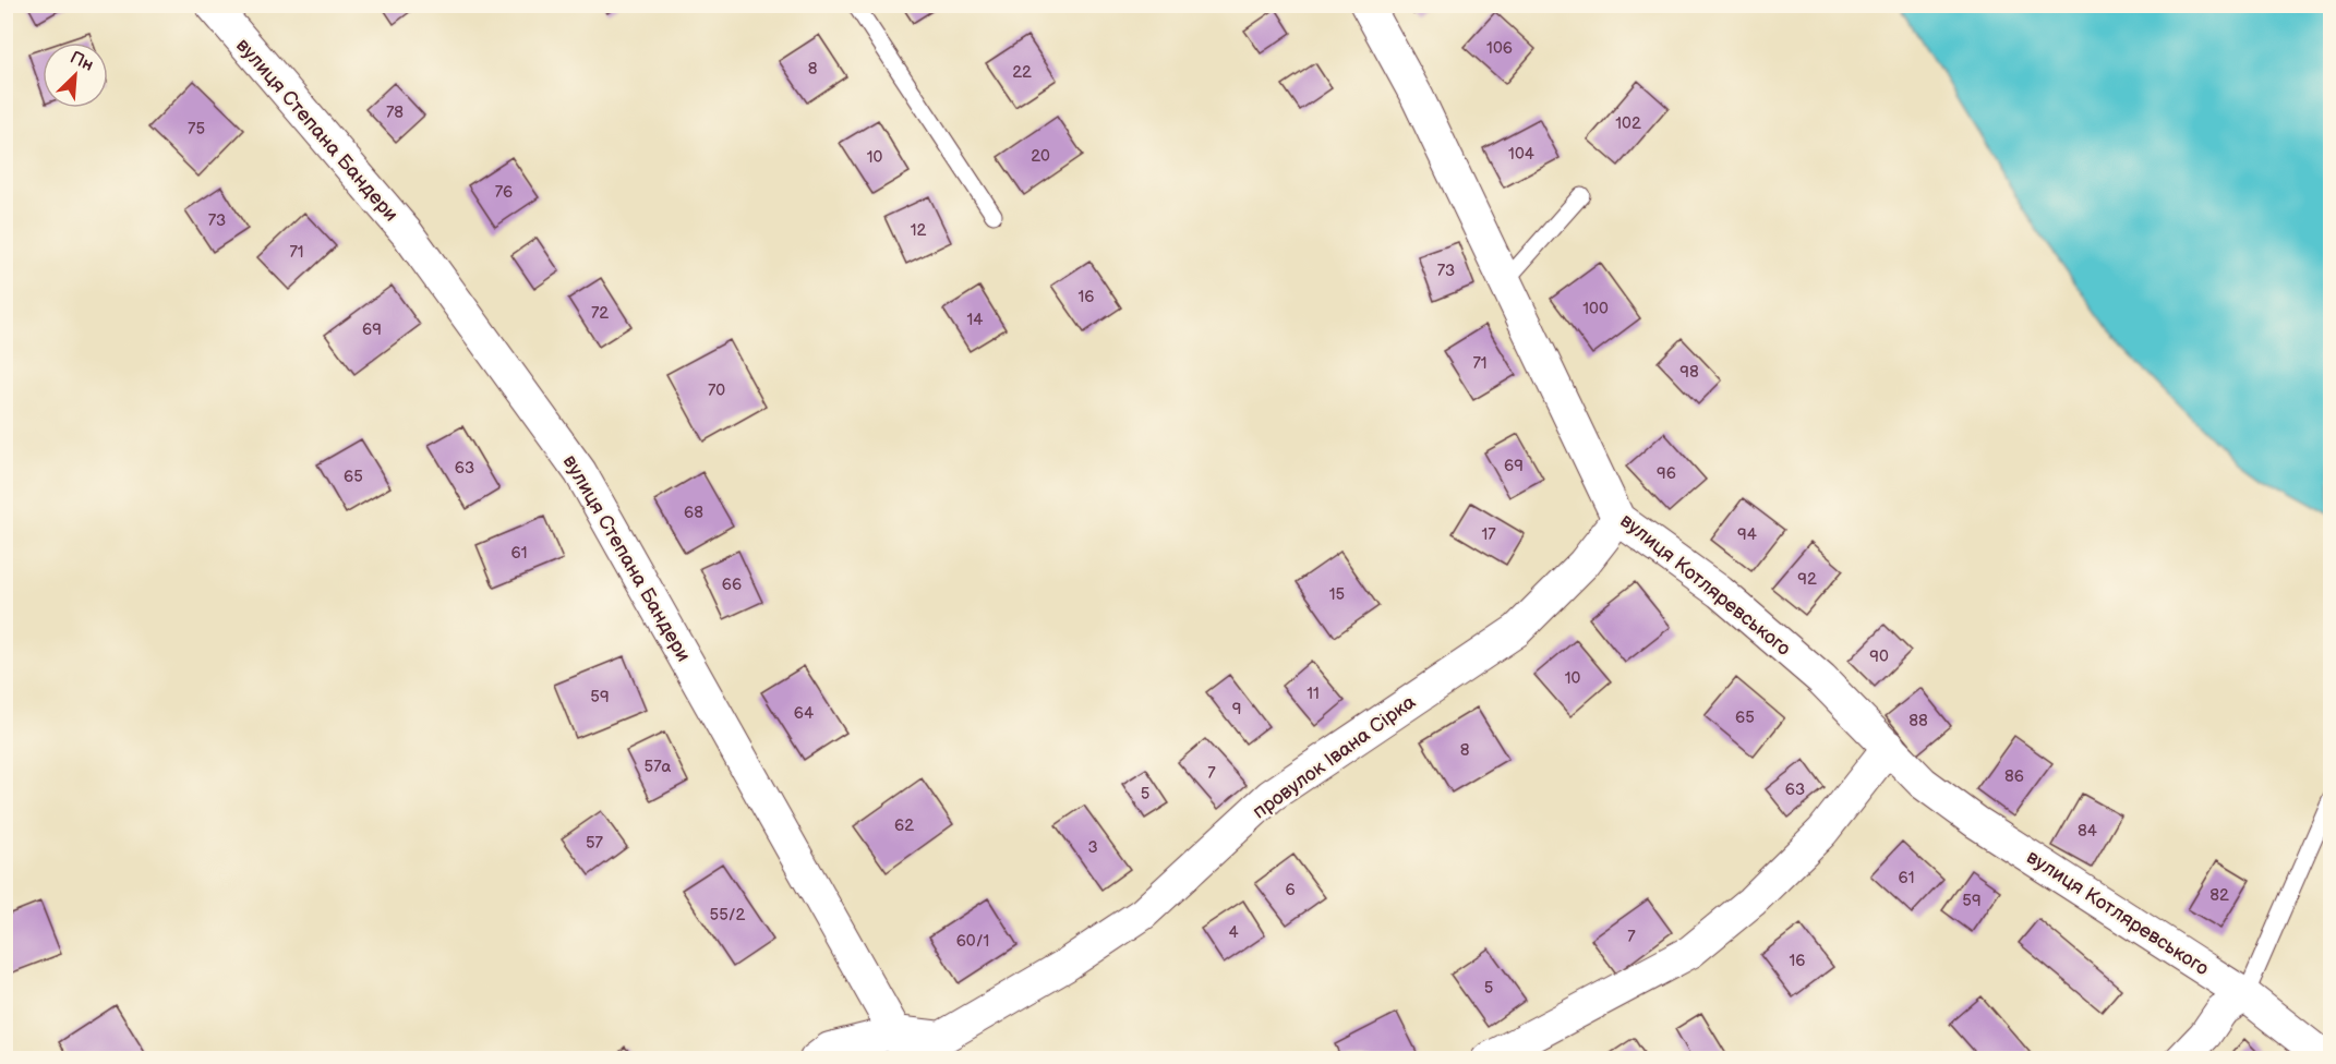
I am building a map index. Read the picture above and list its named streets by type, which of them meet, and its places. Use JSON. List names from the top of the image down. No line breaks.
{"streets":{"street":["вулиця Степана Бандери","вулиця Котляревського","провулок Івана Сірка"]},"crossings":[["вулиця Степана Бандери","провулок Івана Сірка"],["вулиця Котляревського","провулок Івана Сірка"]],"house_numbers":["106","8","22","78","102","75","104","20","10","76","73","12","71","73","16","100","72","14","69","71","98","70","69","63","96","65","68","17","94","61","92","66","15","90","10","11","59","9","64","65","88","8","57а","7","86","63","5","62","84","57","3","61","6","82","59","55/2","4","7","60/1","16","5"],"north":"top right"}
